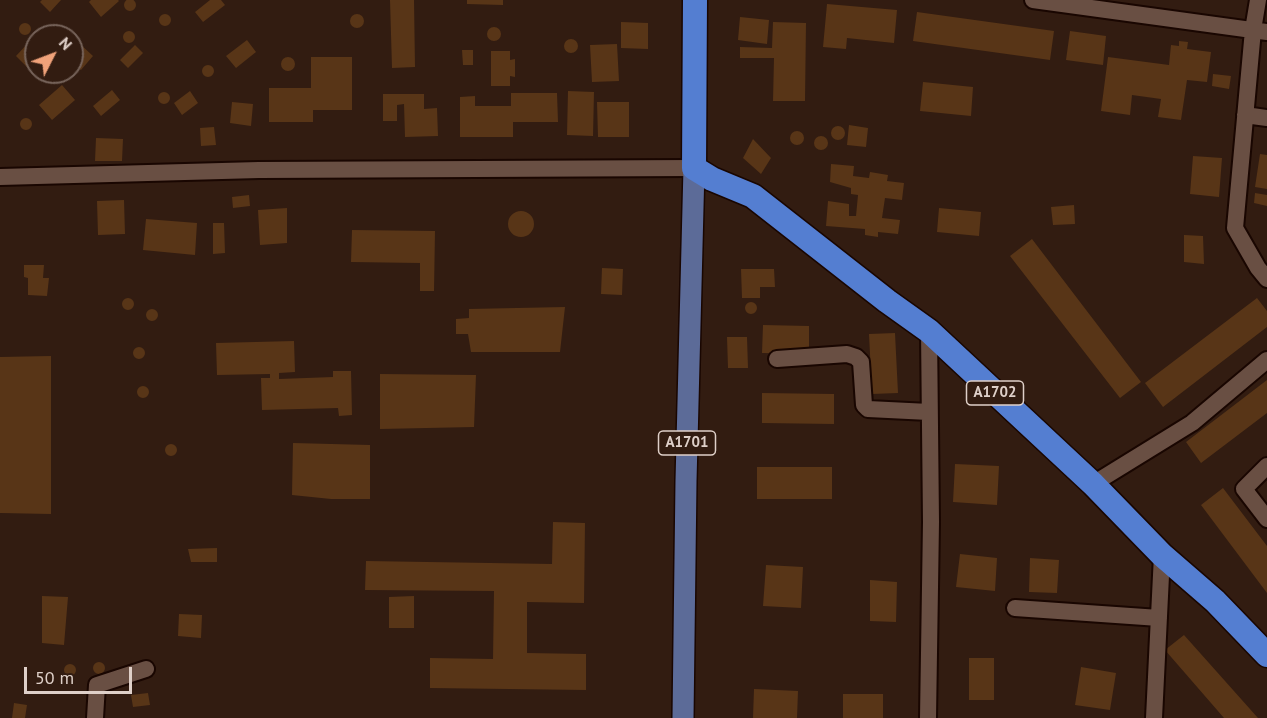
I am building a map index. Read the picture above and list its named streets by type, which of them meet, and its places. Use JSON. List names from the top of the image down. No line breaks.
{"streets":{"highway":["A1702"],"main road":["A1701"]},"crossings":[["A1702","A1701"]],"scale_bar":"50 m","north":"top right"}
